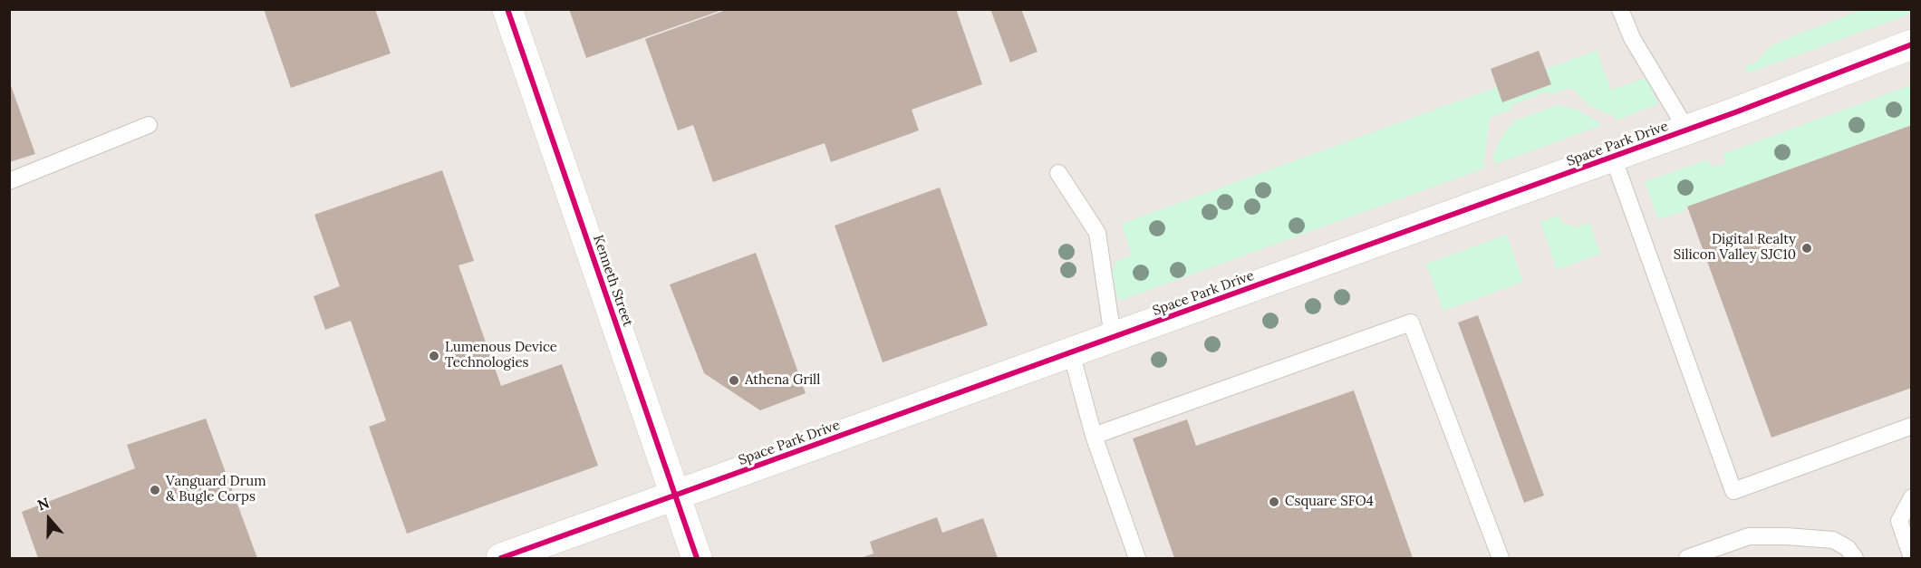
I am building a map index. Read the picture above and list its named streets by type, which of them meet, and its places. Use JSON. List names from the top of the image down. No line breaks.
{"streets":{"street":["Space Park Drive","Kenneth Street"]},"crossings":[["Space Park Drive","Kenneth Street"]],"places":["Digital Realty Silicon Valley SJC10","Lumenous Device Technologies","Athena Grill","Vanguard Drum & Bugle Corps","Csquare SFO4"],"north":"top"}
